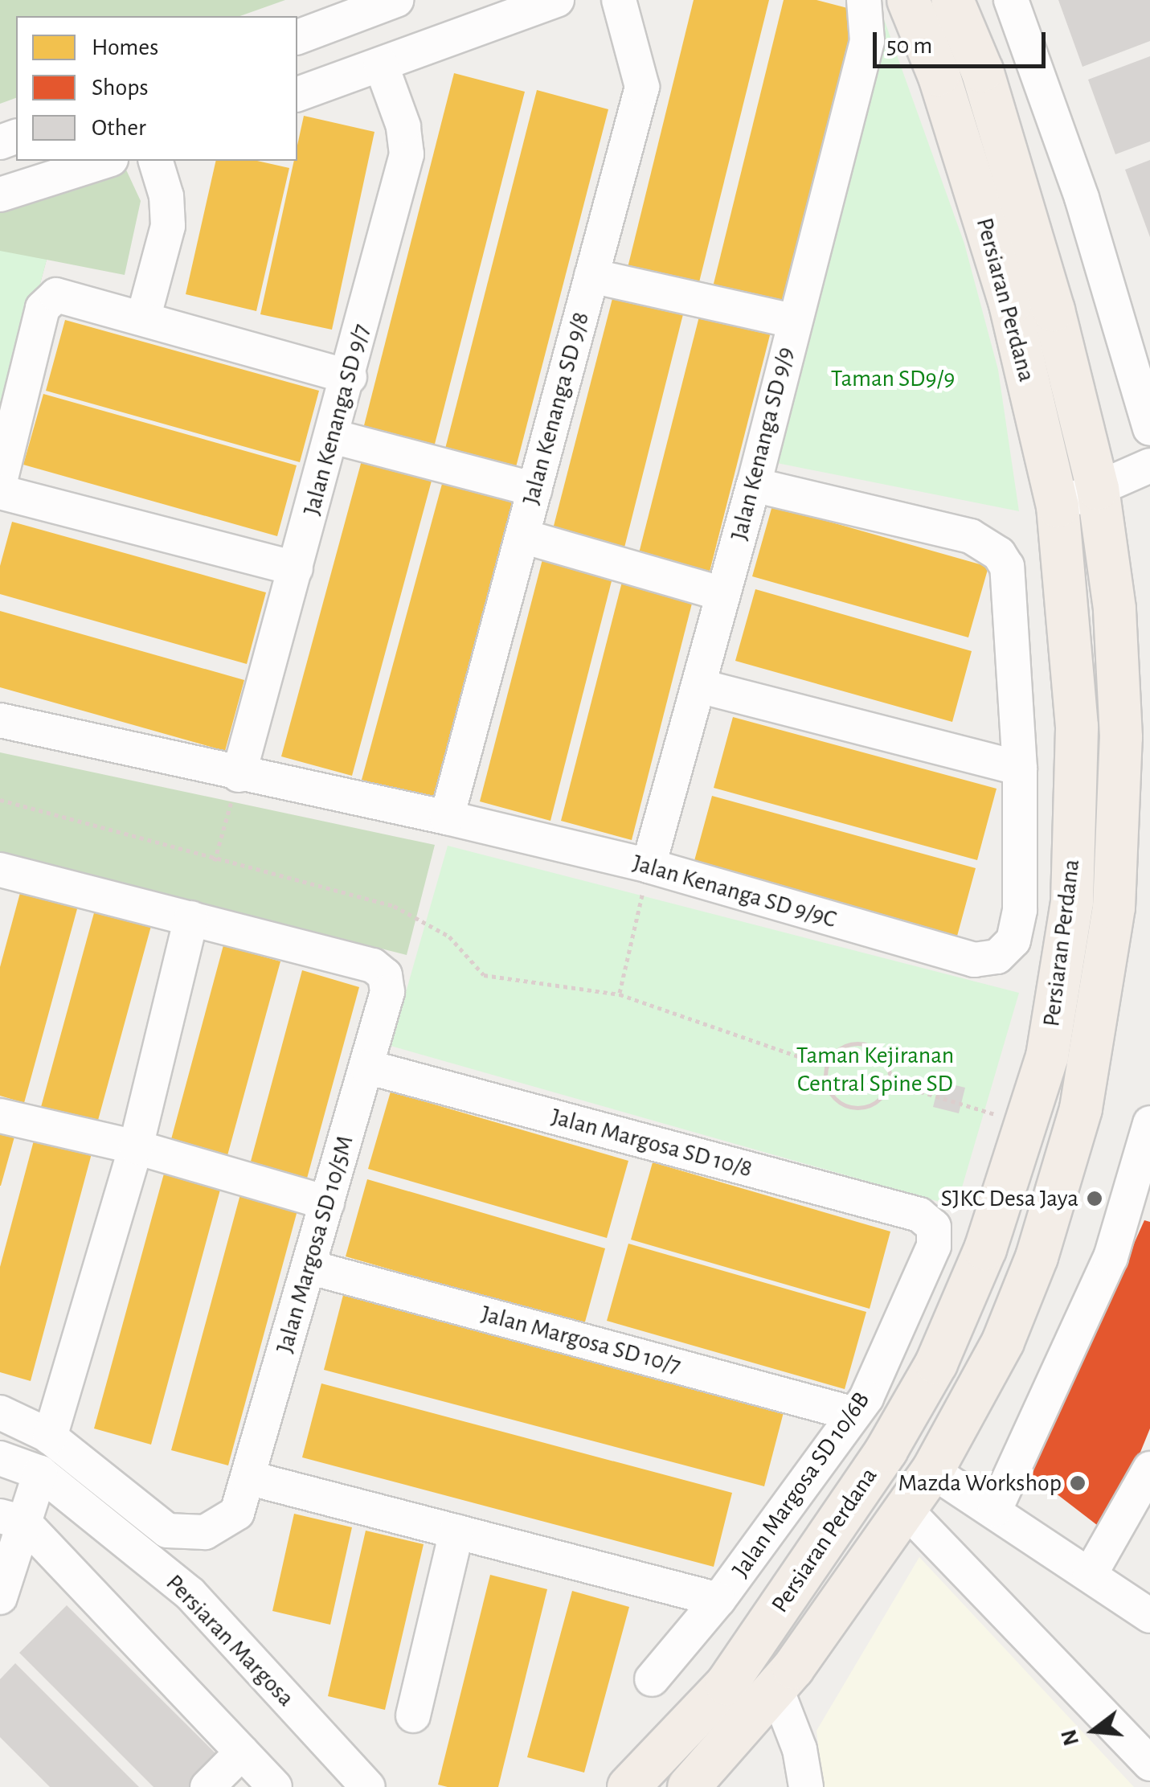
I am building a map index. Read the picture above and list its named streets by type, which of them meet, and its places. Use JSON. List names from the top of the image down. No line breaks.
{"streets":{"main road":["Persiaran Perdana"],"street":["Jalan Kenanga SD 9/8","Jalan Kenanga SD 9/7","Jalan Kenanga SD 9/9","Jalan Kenanga SD 9/9C","Jalan Margosa SD 10/8","Jalan Margosa SD 10/5M","Jalan Margosa SD 10/7","Jalan Margosa SD 10/6B","Persiaran Margosa"]},"crossings":[["Jalan Kenanga SD 9/8","Jalan Kenanga SD 9/9C"],["Jalan Kenanga SD 9/7","Jalan Kenanga SD 9/9C"],["Jalan Kenanga SD 9/9","Jalan Kenanga SD 9/9C"],["Jalan Margosa SD 10/8","Jalan Margosa SD 10/5M"],["Jalan Margosa SD 10/8","Jalan Margosa SD 10/6B"],["Jalan Margosa SD 10/5M","Jalan Margosa SD 10/7"],["Jalan Margosa SD 10/7","Jalan Margosa SD 10/6B"]],"parks":["Taman SD9/9","Taman Kejiranan Central Spine SD"],"places":["SJKC Desa Jaya","Mazda Workshop"],"legend":["Homes","Shops","Other"],"scale_bar":"50 m","north":"left"}
